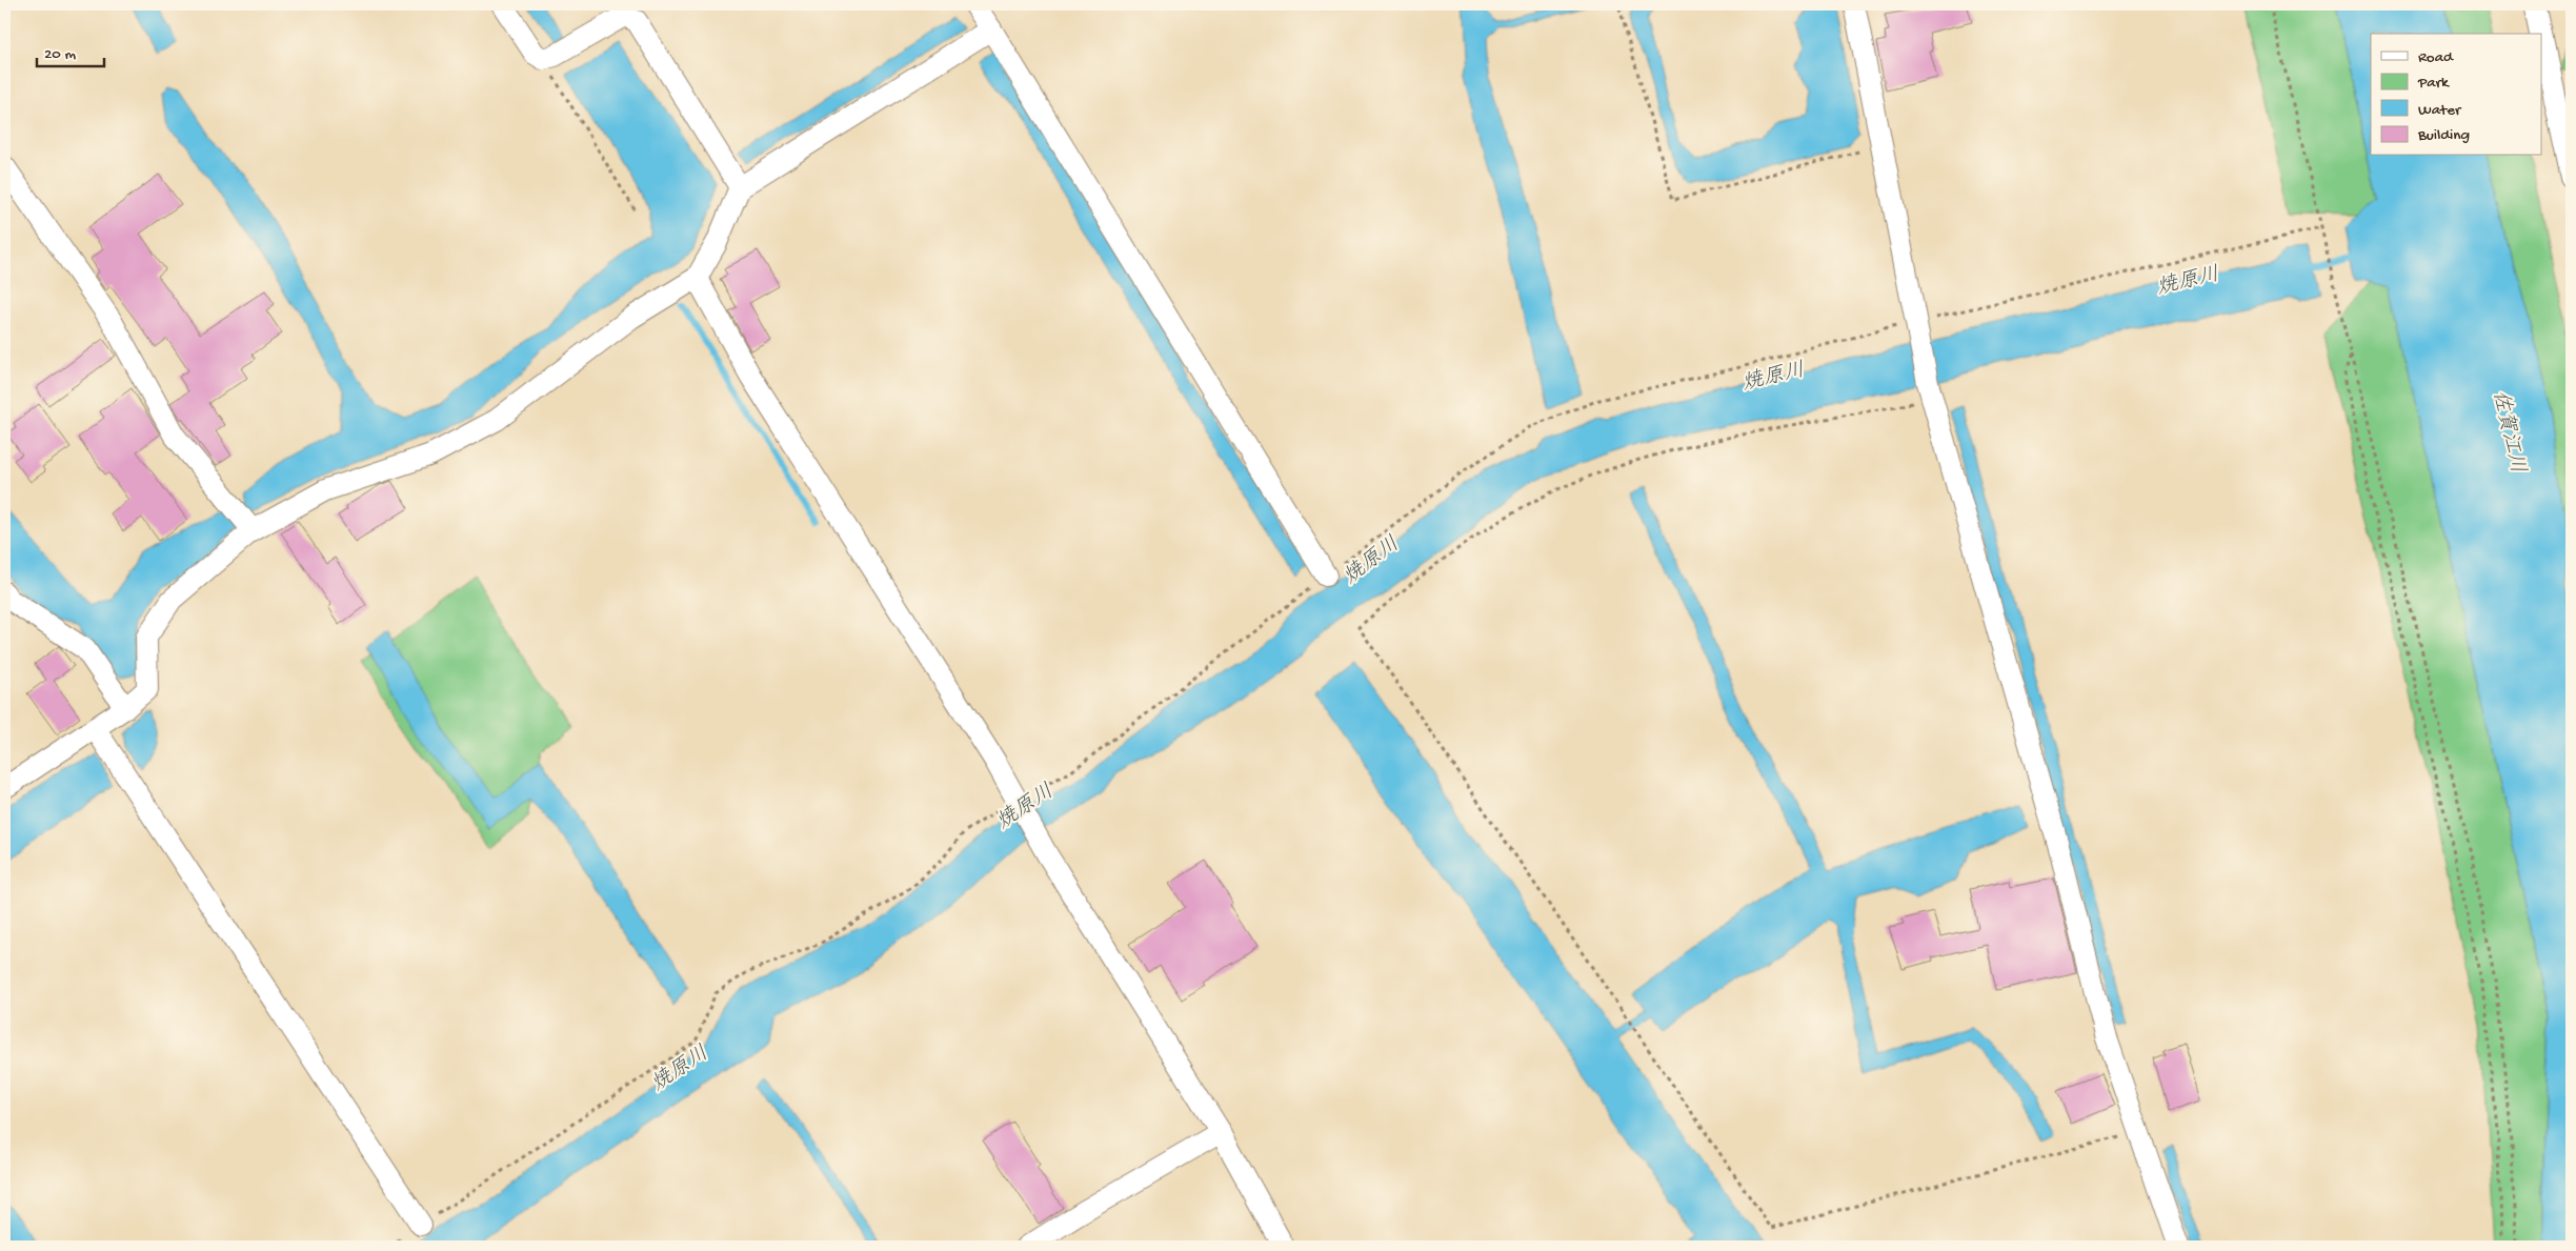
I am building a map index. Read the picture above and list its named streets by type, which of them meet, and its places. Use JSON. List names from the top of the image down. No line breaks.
{"water":["焼原川","佐賀江川"],"legend":["Road","Park","Water","Building"],"scale_bar":"20 m"}
